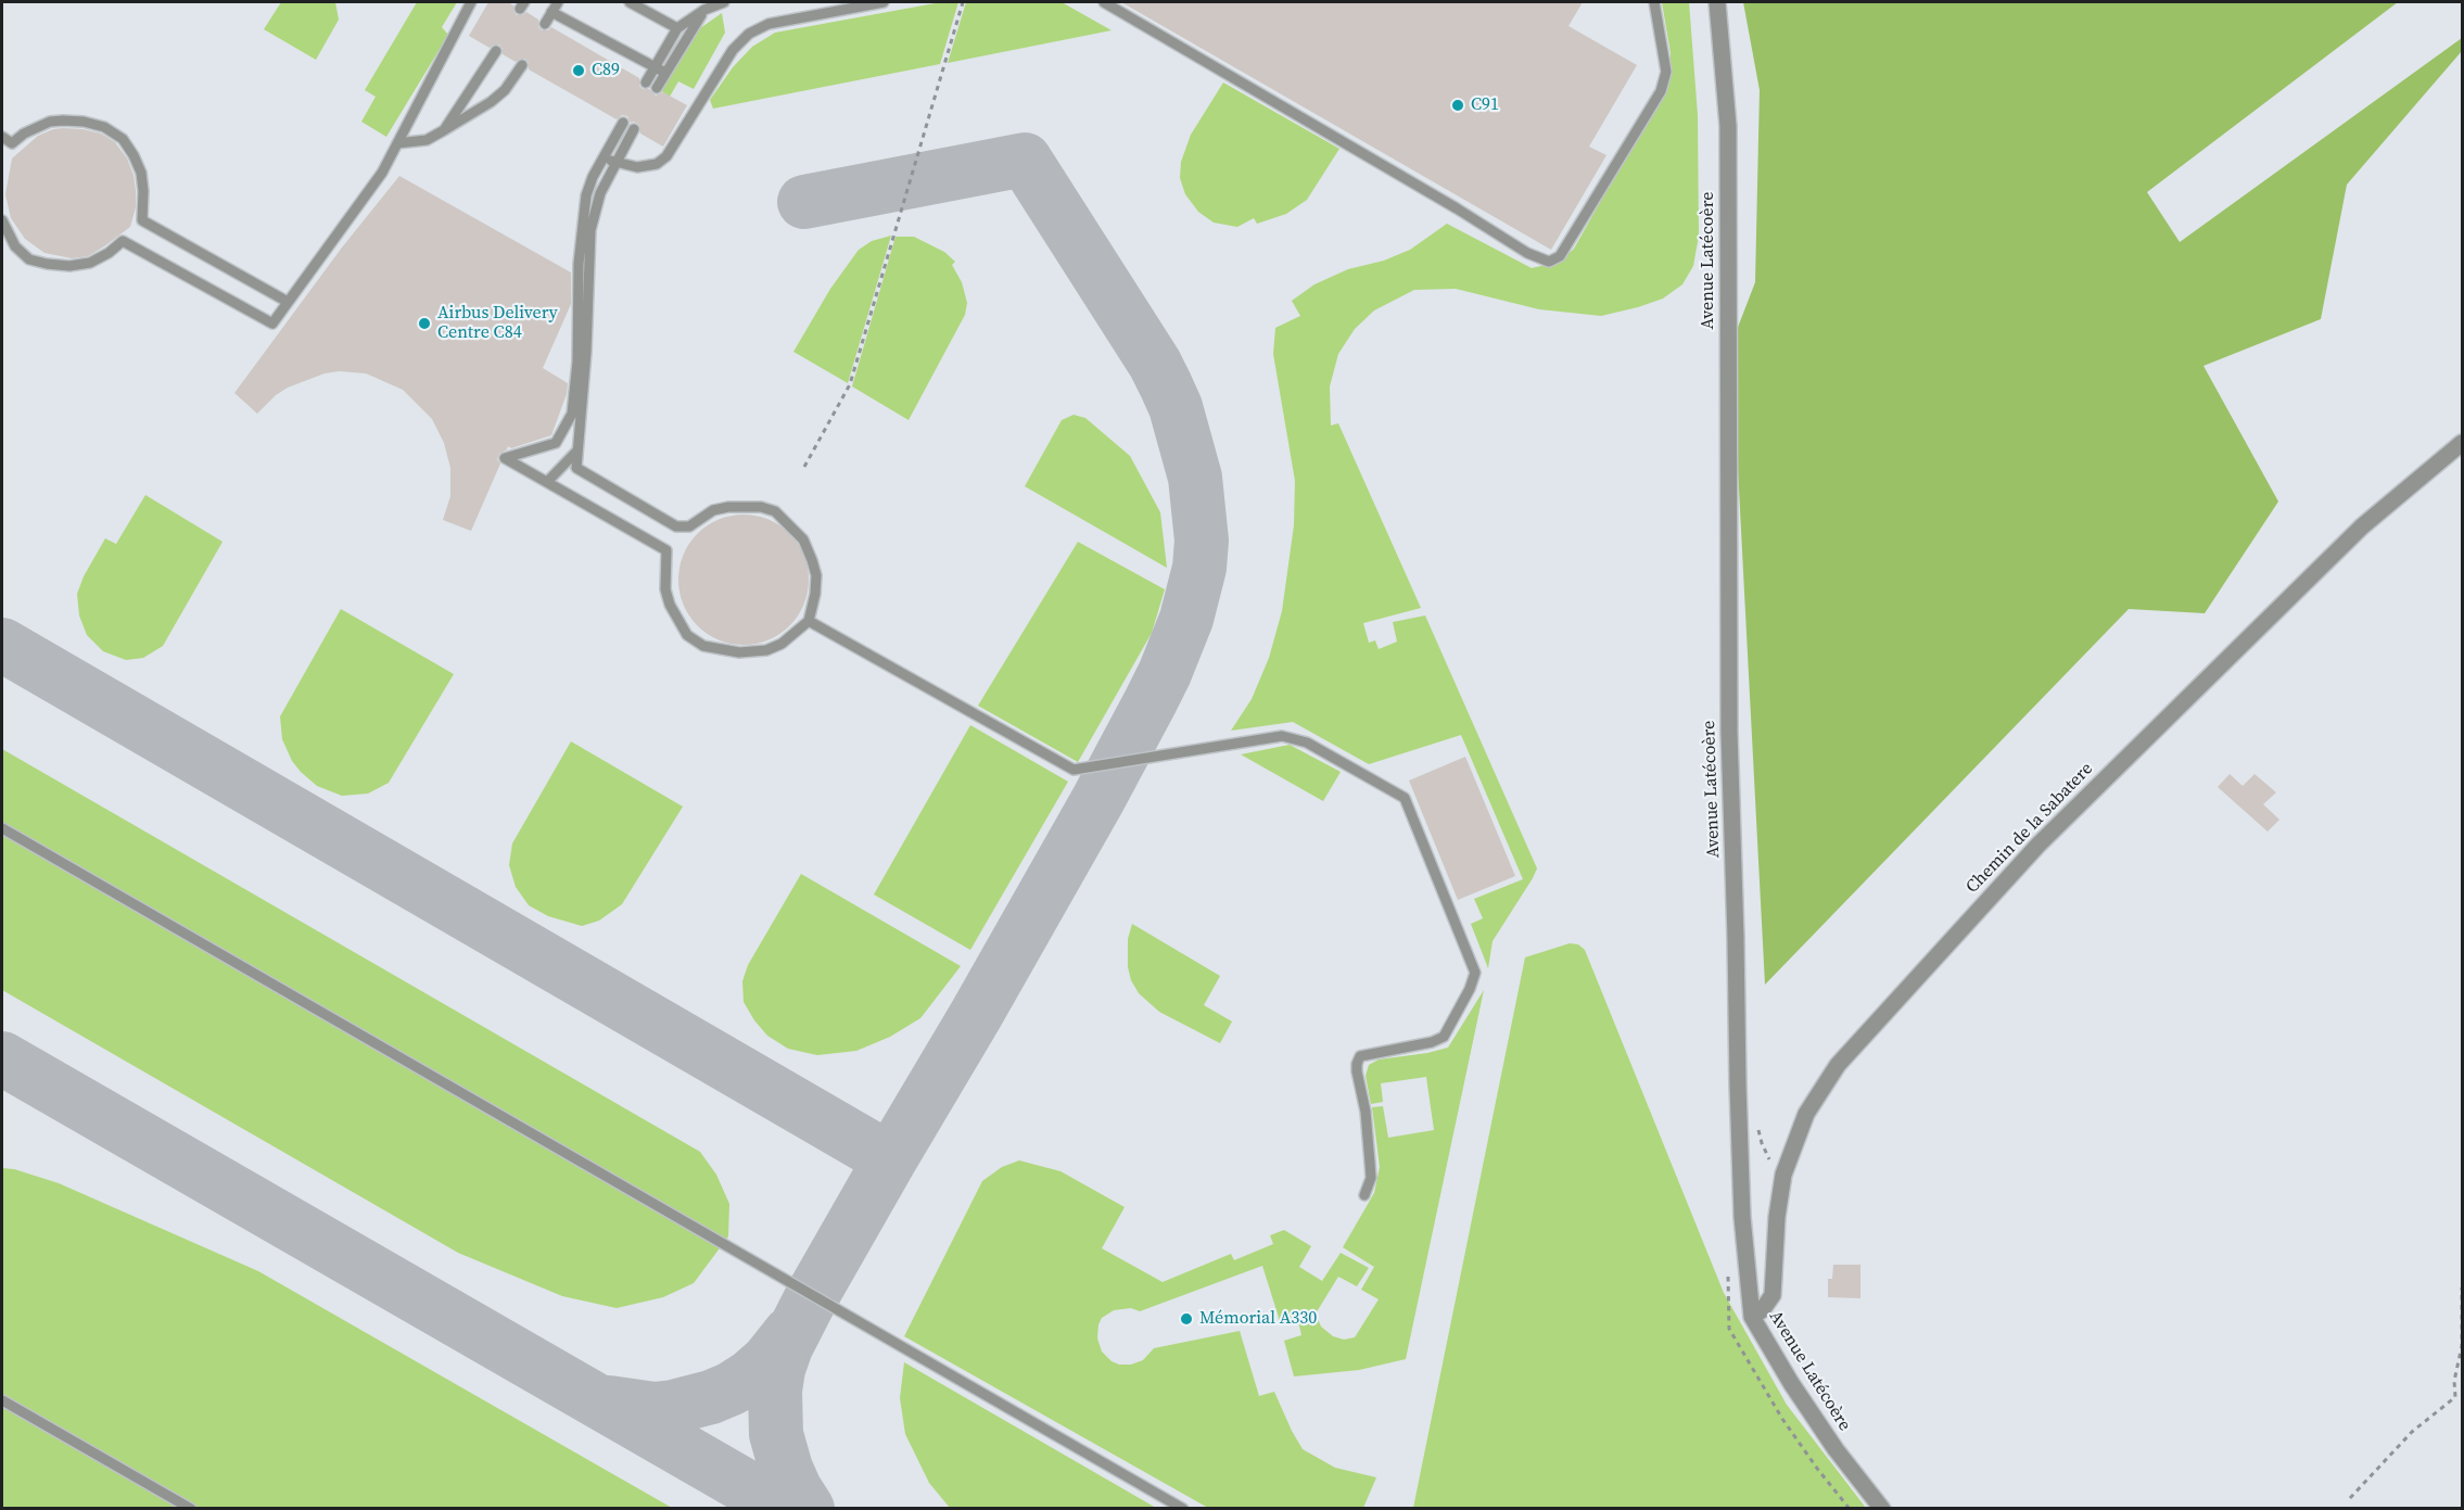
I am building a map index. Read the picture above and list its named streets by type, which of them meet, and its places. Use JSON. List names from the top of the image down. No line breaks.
{"streets":{"street":["Avenue Latécoère","Chemin de la Sabatere"]},"crossings":[["Avenue Latécoère","Chemin de la Sabatere"]],"places":["C89","C91","Airbus Delivery Centre C84","Mémorial A330"]}
